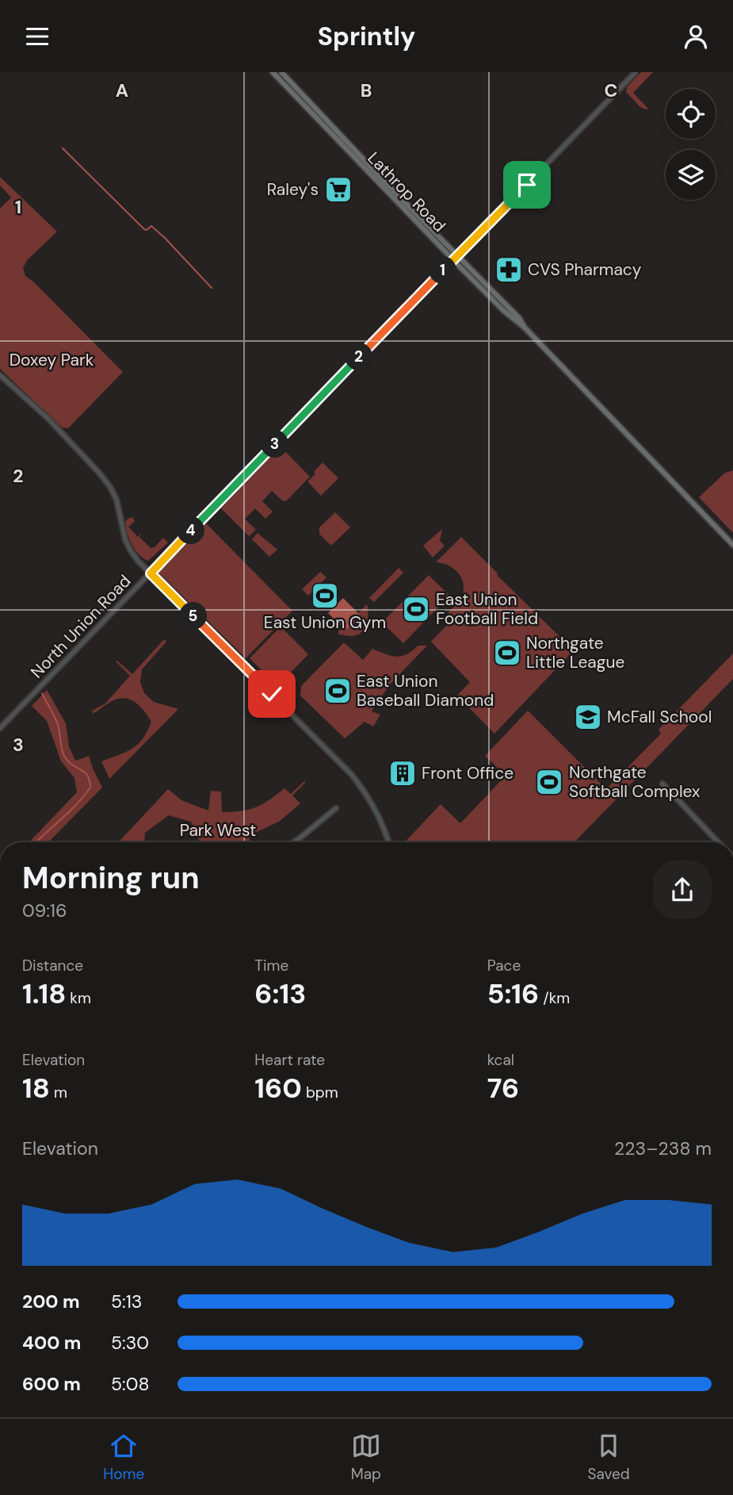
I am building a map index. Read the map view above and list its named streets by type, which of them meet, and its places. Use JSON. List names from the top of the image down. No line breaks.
{"streets":{"main road":["Lathrop Road"],"street":["North Union Road"]},"crossings":[["Lathrop Road","North Union Road"]],"parks":["Doxey Park","Park West"],"places":{"supermarket":["Raley's"],"pharmacy":["CVS Pharmacy"],"sports":["East Union Gym","East Union Football Field","Northgate Little League","East Union Baseball Diamond","Northgate Softball Complex"],"school or university":["McFall School"],"building":["Front Office"]},"page":{"header":"Sprintly","pins":["1","2","3","4","5"],"heading":["Morning run","09:16"],"stats":[["Distance","1.18 km"],["Time","6:13"],["Pace","5:16 /km"],["Elevation","18 m"],["Heart rate","160 bpm"],["kcal","76"]],"chart":["Elevation","223–238 m"],"list":[{"name":"200 m","note":"5:13"},{"name":"400 m","note":"5:30"},{"name":"600 m","note":"5:08"}],"tabs":["Home","Map","Saved"]},"grid":{"columns":["A","B","C"],"rows":["1","2","3"]}}
